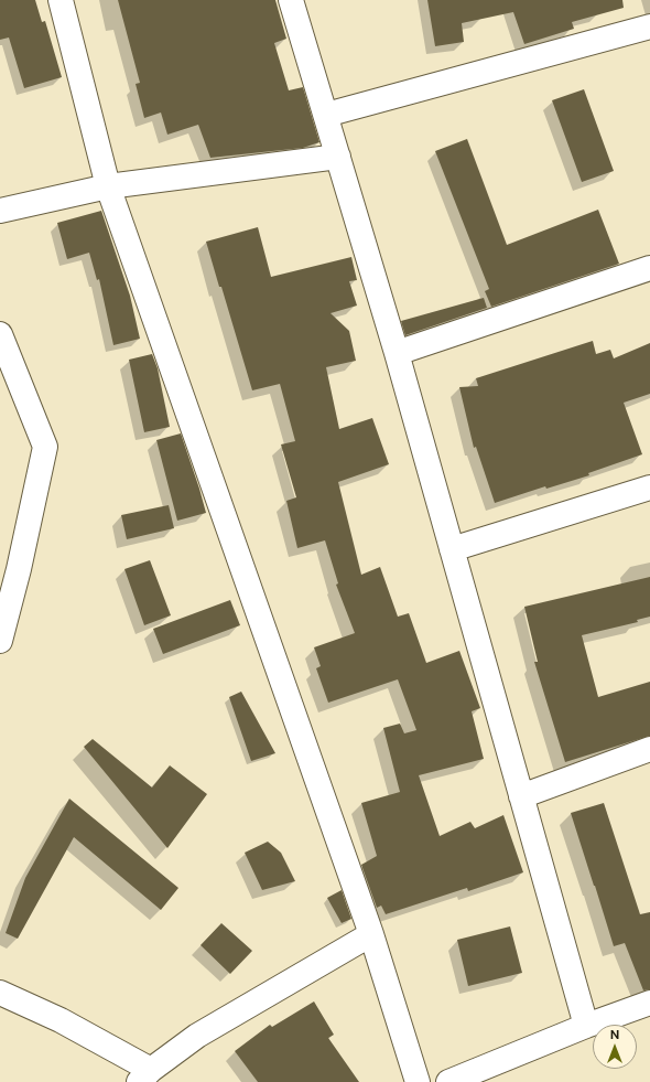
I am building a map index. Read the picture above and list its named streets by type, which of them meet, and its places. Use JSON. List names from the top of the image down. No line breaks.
{"north":"top"}
